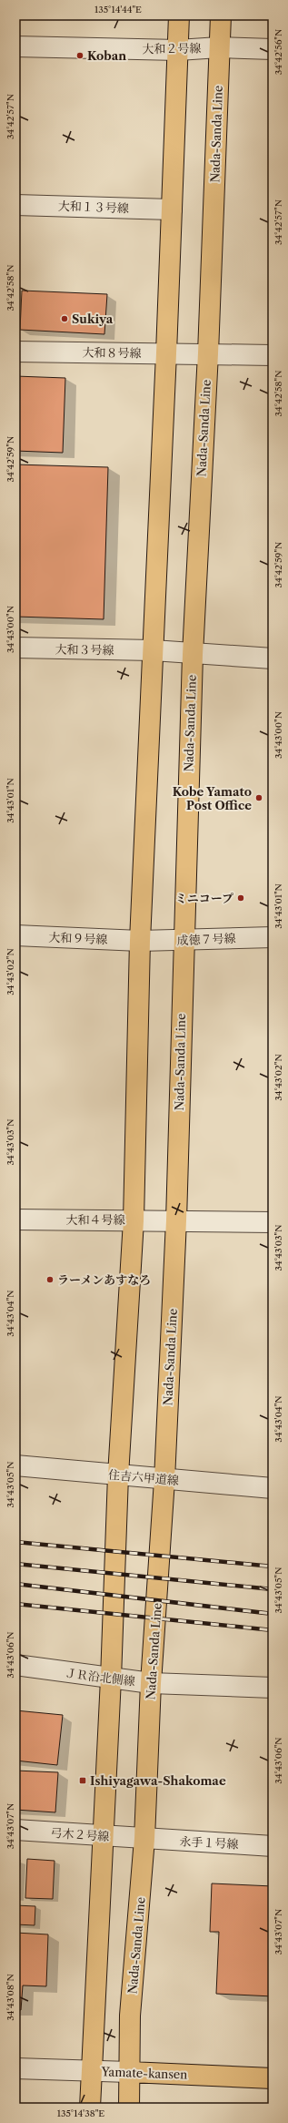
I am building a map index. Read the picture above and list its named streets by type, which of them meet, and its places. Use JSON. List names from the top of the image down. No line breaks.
{"streets":{"main road":["Nada-Sanda Line","Yamate-kansen"],"street":["大和２号線","大和１３号線","大和８号線","大和３号線","大和９号線","成徳７号線","大和４号線","住吉六甲道線","ＪＲ沿北側線","弓木２号線","永手１号線"]},"crossings":[["大和２号線","Nada-Sanda Line"],["Nada-Sanda Line","大和８号線"],["Nada-Sanda Line","大和３号線"],["Nada-Sanda Line","成徳７号線"],["Nada-Sanda Line","大和４号線"],["Nada-Sanda Line","住吉六甲道線"],["Nada-Sanda Line","ＪＲ沿北側線"],["Nada-Sanda Line","弓木２号線"],["Nada-Sanda Line","永手１号線"],["Nada-Sanda Line","Yamate-kansen"],["大和９号線","成徳７号線"],["弓木２号線","永手１号線"]],"places":{"other":["Koban","Sukiya","Kobe Yamato Post Office","ミニコープ","ラーメンあすなろ"],"transit":["Ishiyagawa-Shakomae"]},"coordinates":["135°14'44\"E","34°42'56\"N","34°42'57\"N","34°42'58\"N","34°42'59\"N","34°43'00\"N","34°43'01\"N","34°43'02\"N","34°43'03\"N","34°43'04\"N","34°43'05\"N","34°43'06\"N","34°43'07\"N","34°43'08\"N","135°14'38\"E"]}
